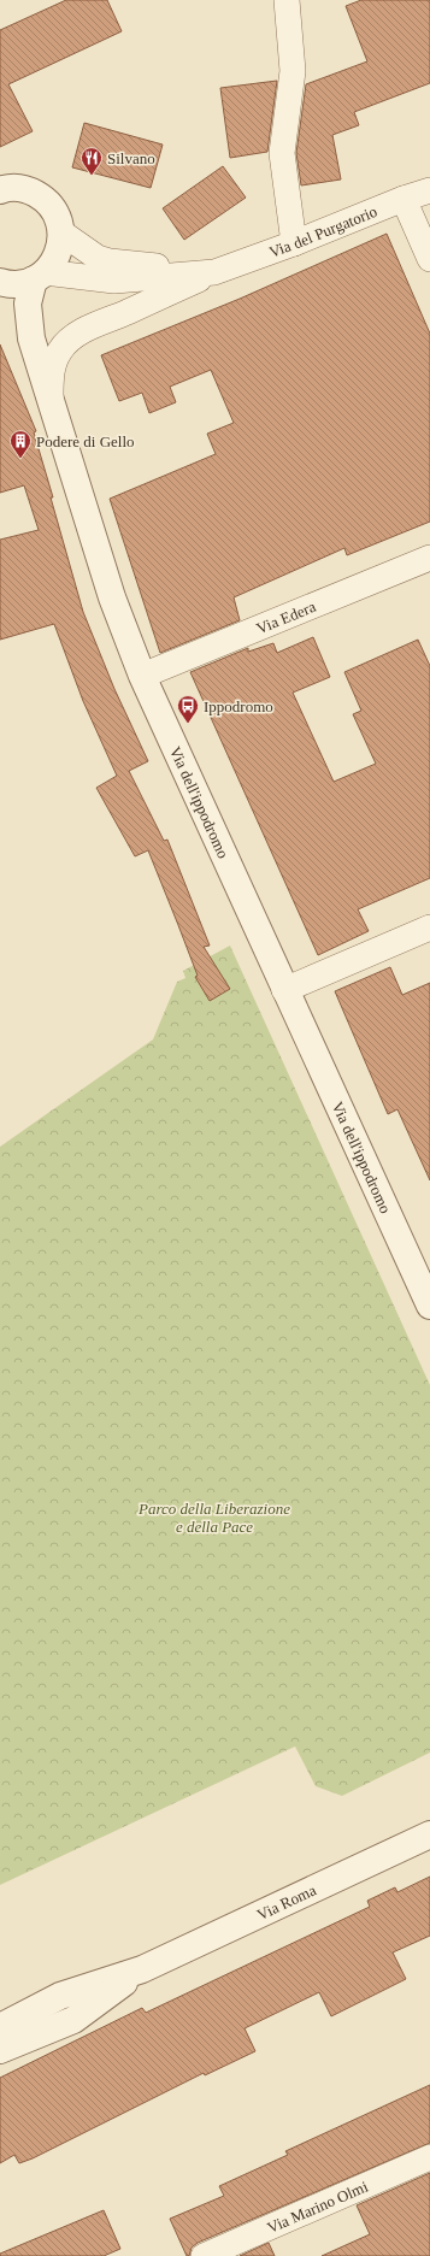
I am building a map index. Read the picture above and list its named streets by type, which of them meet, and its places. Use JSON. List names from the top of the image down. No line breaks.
{"streets":{"street":["Via del Purgatorio","Via Edera","Via dell'ippodromo","Via Roma","Via Marino Olmi"]},"crossings":[["Via del Purgatorio","Via dell'ippodromo"],["Via Edera","Via dell'ippodromo"]],"parks":["Parco della Liberazione e della Pace"],"places":{"restaurant":["Silvano"],"building":["Podere di Gello"],"bus stop":["Ippodromo"]}}
